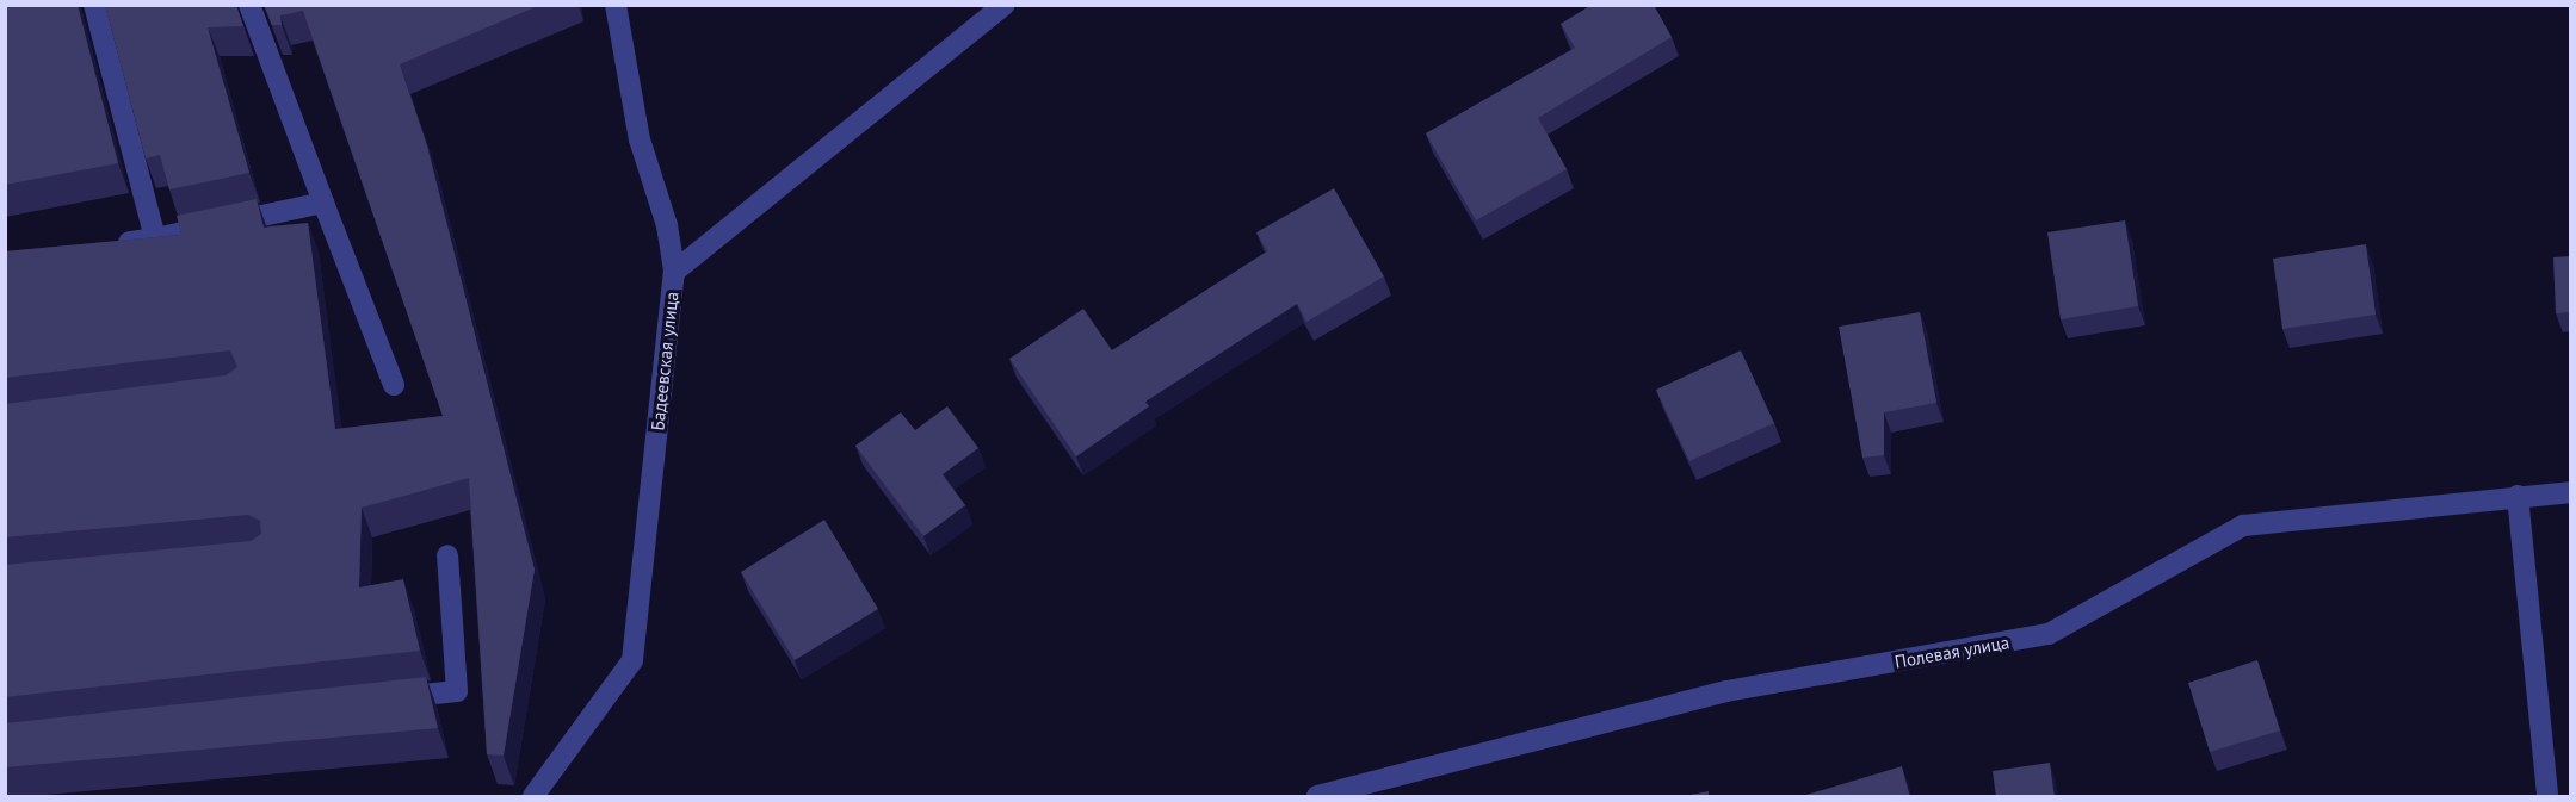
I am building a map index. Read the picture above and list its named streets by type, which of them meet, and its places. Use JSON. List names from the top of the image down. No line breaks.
{"streets":{"street":["Бадеевская улица","Полевая улица"]}}
